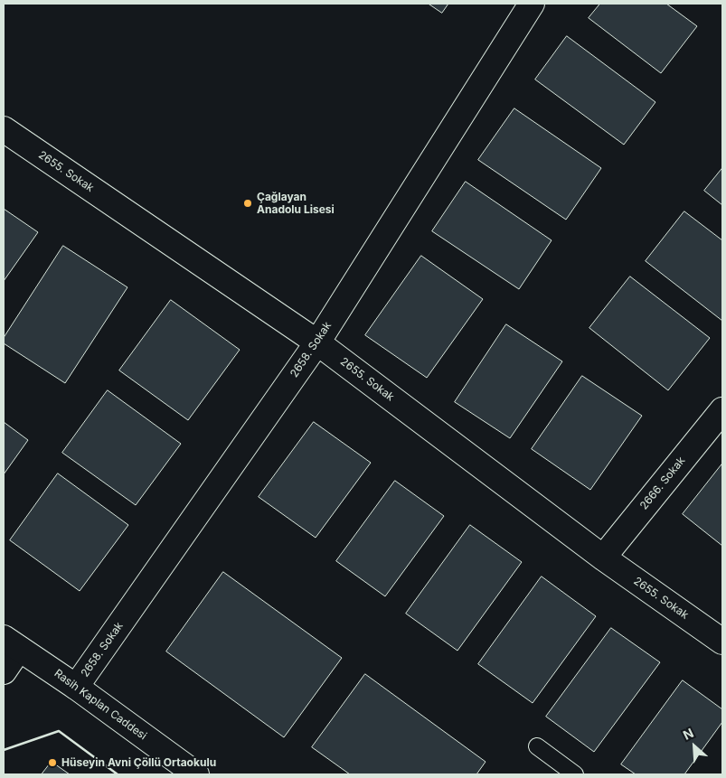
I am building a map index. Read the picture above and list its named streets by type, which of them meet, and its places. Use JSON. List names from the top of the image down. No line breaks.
{"streets":{"street":["2655. Sokak","2658. Sokak","2666. Sokak","Rasih Kaplan Caddesi"]},"crossings":[["2655. Sokak","2658. Sokak"],["2655. Sokak","2666. Sokak"],["2658. Sokak","Rasih Kaplan Caddesi"]],"places":["Çağlayan Anadolu Lisesi","Hüseyin Avni Çöllü Ortaokulu"],"north":"top left"}
